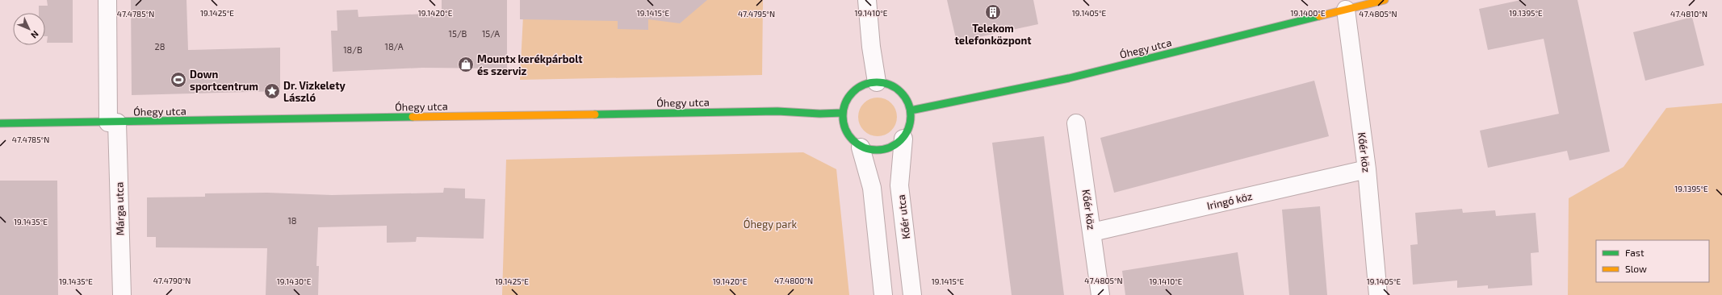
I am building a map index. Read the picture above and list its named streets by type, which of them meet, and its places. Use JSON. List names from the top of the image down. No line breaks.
{"streets":{"street":["Óhegy utca","Kőér köz","Iringó köz","Márga utca","Kőér utca"]},"crossings":[["Óhegy utca","Kőér köz"],["Óhegy utca","Márga utca"],["Óhegy utca","Kőér utca"],["Kőér köz","Iringó köz"]],"parks":["Óhegy park"],"places":{"building":["Telekom telefonközpont"],"shop":["Mountx kerékpárbolt és szerviz"],"sports":["Down sportcentrum"],"place":["Dr. Vizkelety László"]},"house_numbers":["15/B","15/A","28","18/A","18/B","18"],"legend":["Fast","Slow"],"north":"bottom right","coordinates":["19.1425°E","19.1420°E","19.1415°E","19.1405°E","19.1400°E","19.1410°E","19.1395°E","47.4785°N","47.4795°N","47.4805°N","47.4810°N","19.1435°E","47.4790°N","47.4800°N","19.1430°E"]}
